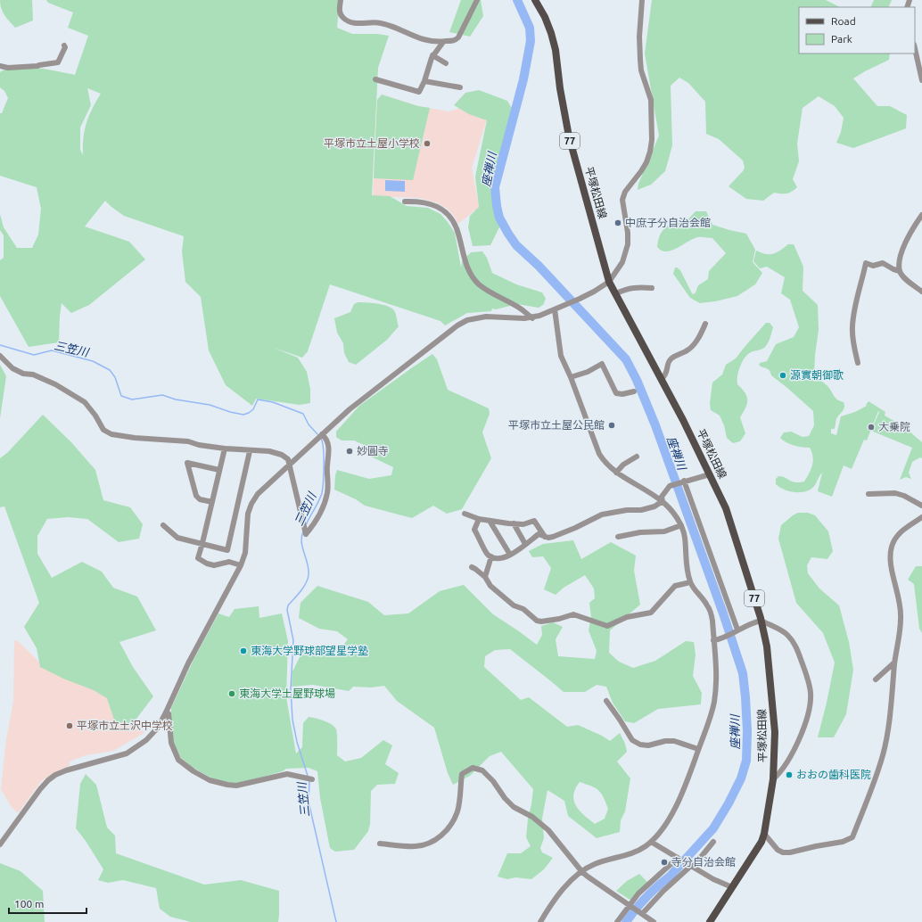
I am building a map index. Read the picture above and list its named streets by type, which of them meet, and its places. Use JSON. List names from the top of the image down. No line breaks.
{"streets":{"main road":["77","平塚松田線"]},"water":["座禅川","三笠川"],"places":["平塚市立土屋小学校","中庶子分自治会館","源實朝御歌","平塚市立土屋公民館","大乗院","妙圓寺","東海大学野球部望星学塾","東海大学土屋野球場","平塚市立土沢中学校","おおの歯科医院","寺分自治会館"],"legend":["Road","Park"],"scale_bar":"100 m"}
